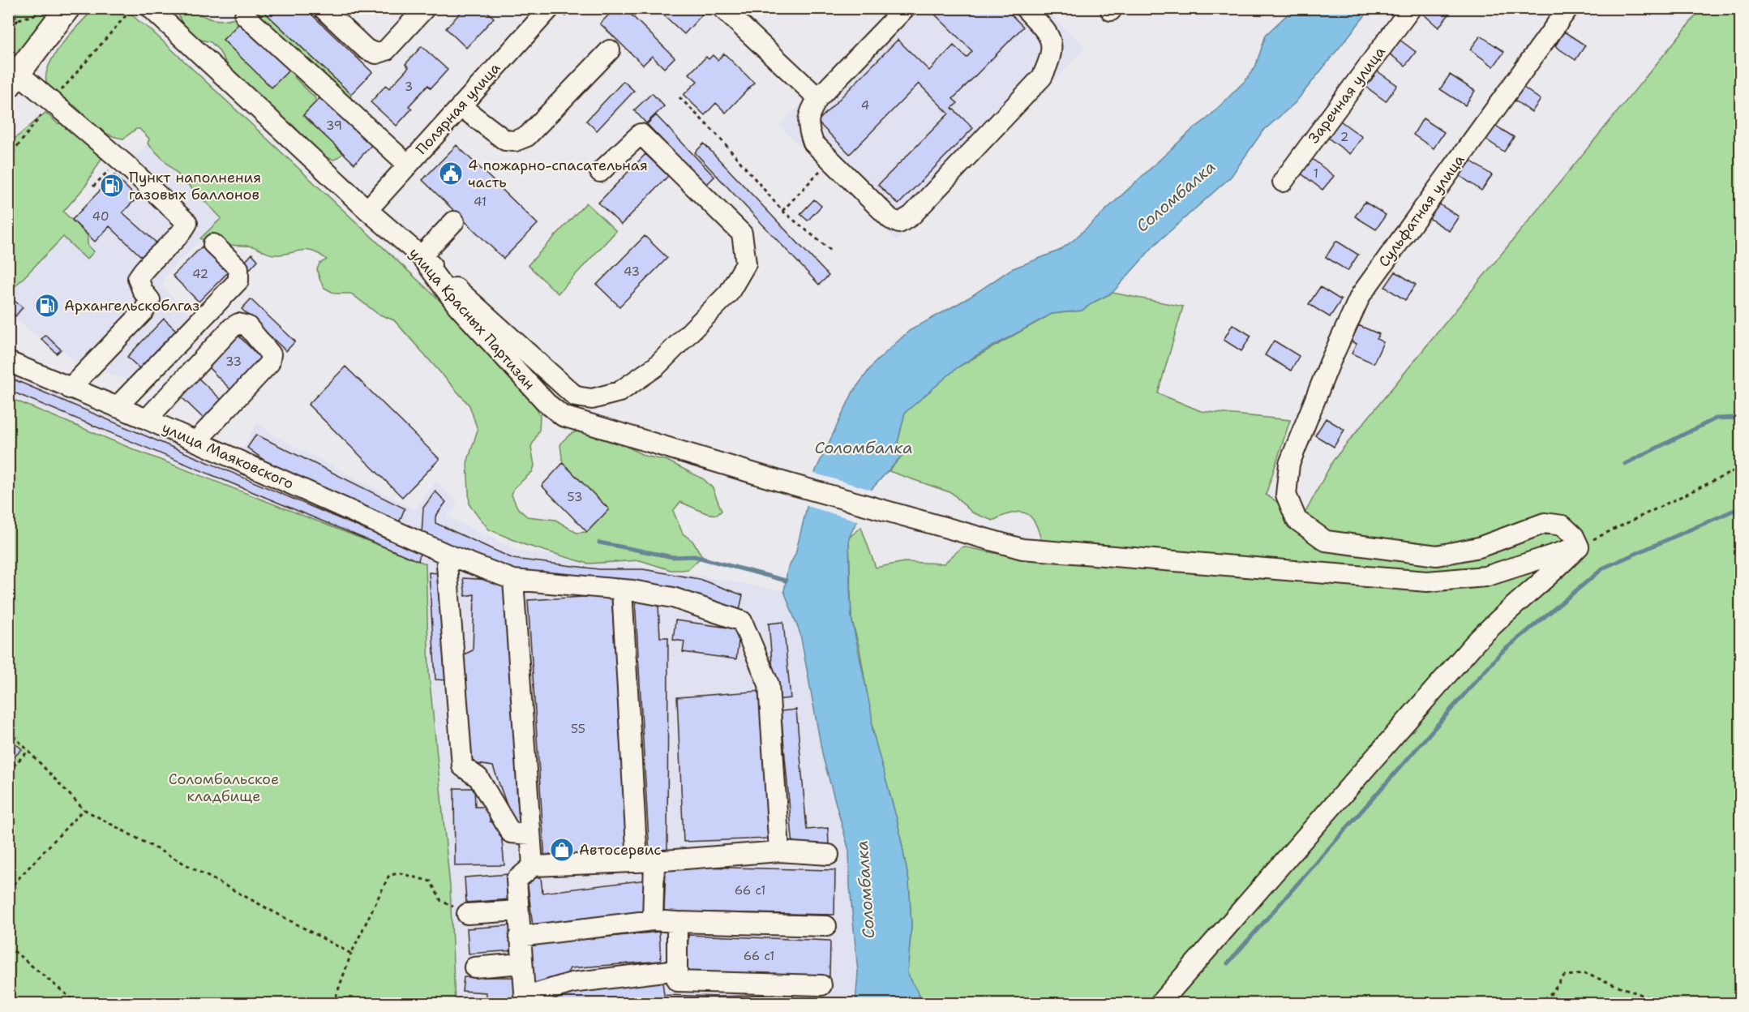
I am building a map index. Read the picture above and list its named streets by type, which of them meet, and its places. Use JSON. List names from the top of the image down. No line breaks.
{"streets":{"street":["Заречная улица","Полярная улица","Сульфатная улица","улица Красных Партизан","улица Маяковского"]},"crossings":[["Полярная улица","улица Красных Партизан"],["Сульфатная улица","улица Красных Партизан"]],"water":["Соломбалка"],"parks":["Соломбальское кладбище"],"places":{"public building":["4 пожарно-спасательная часть"],"fuel station":["Пункт наполнения газовых баллонов","Архангельскоблгаз"],"shop":["Автосервис"]},"house_numbers":["3","4","39","2","1","41","40","43","42","33","53","55","66 с1","66 с1"]}
